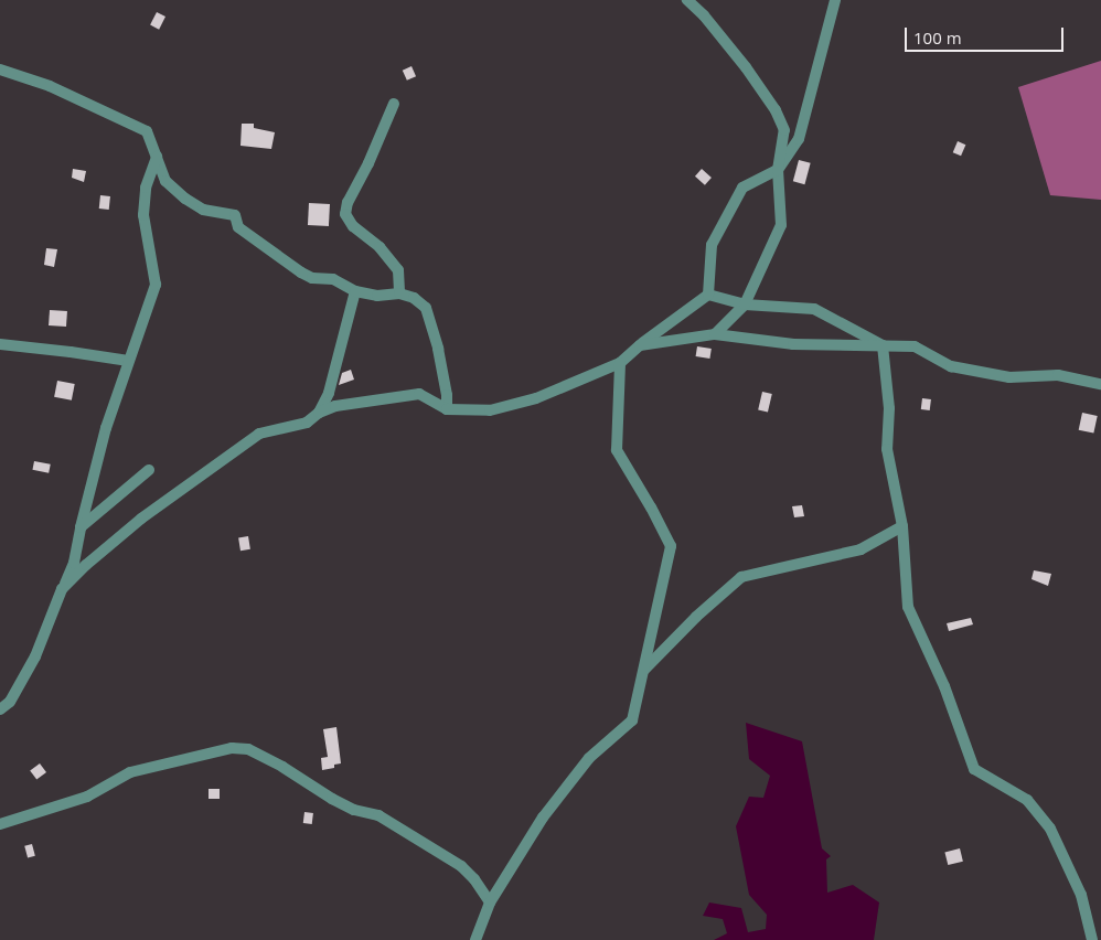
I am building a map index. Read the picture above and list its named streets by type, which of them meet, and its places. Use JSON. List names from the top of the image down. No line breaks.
{"scale_bar":"100 m"}
